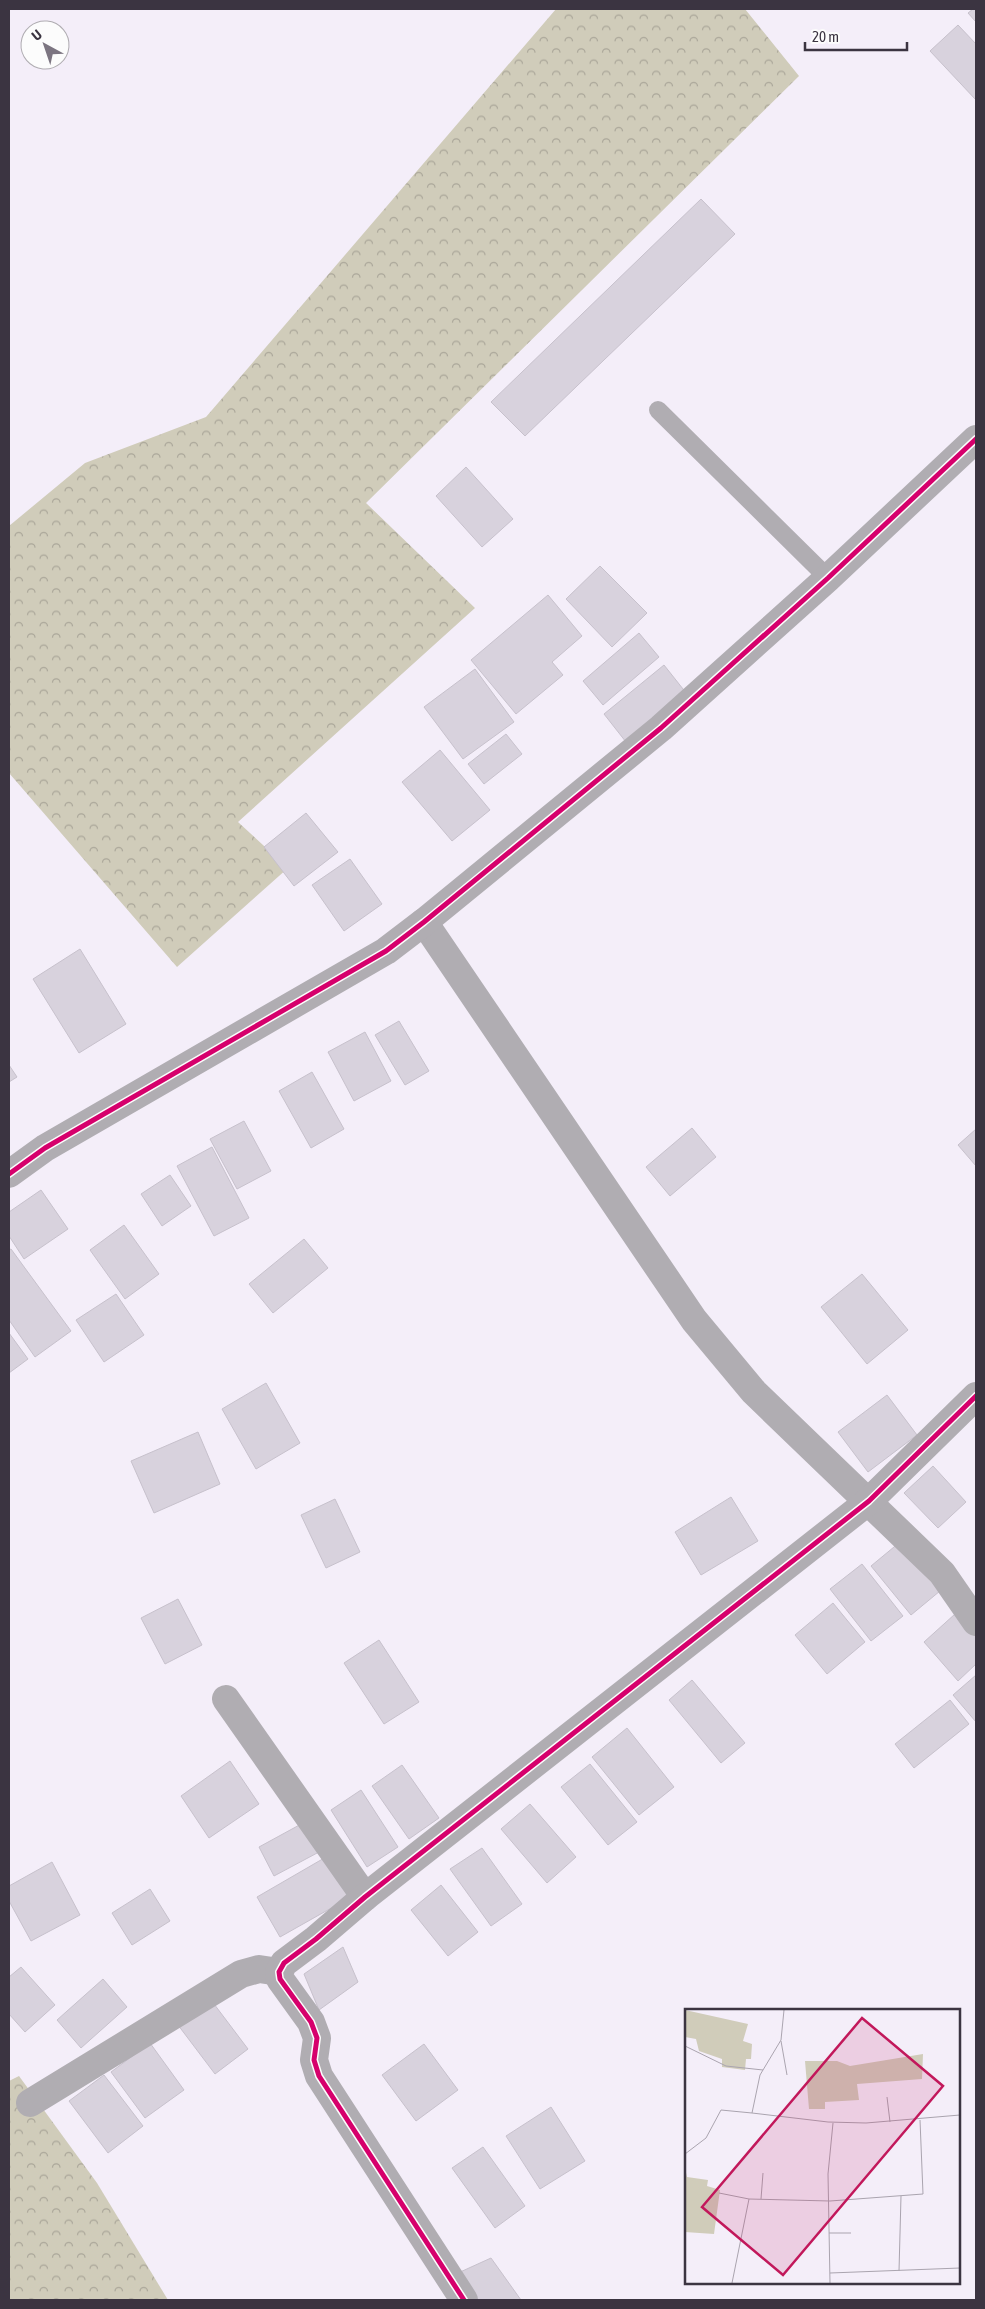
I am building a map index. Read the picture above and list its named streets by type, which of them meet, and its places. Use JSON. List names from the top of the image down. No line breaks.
{"scale_bar":"20 m","north":"top left"}
